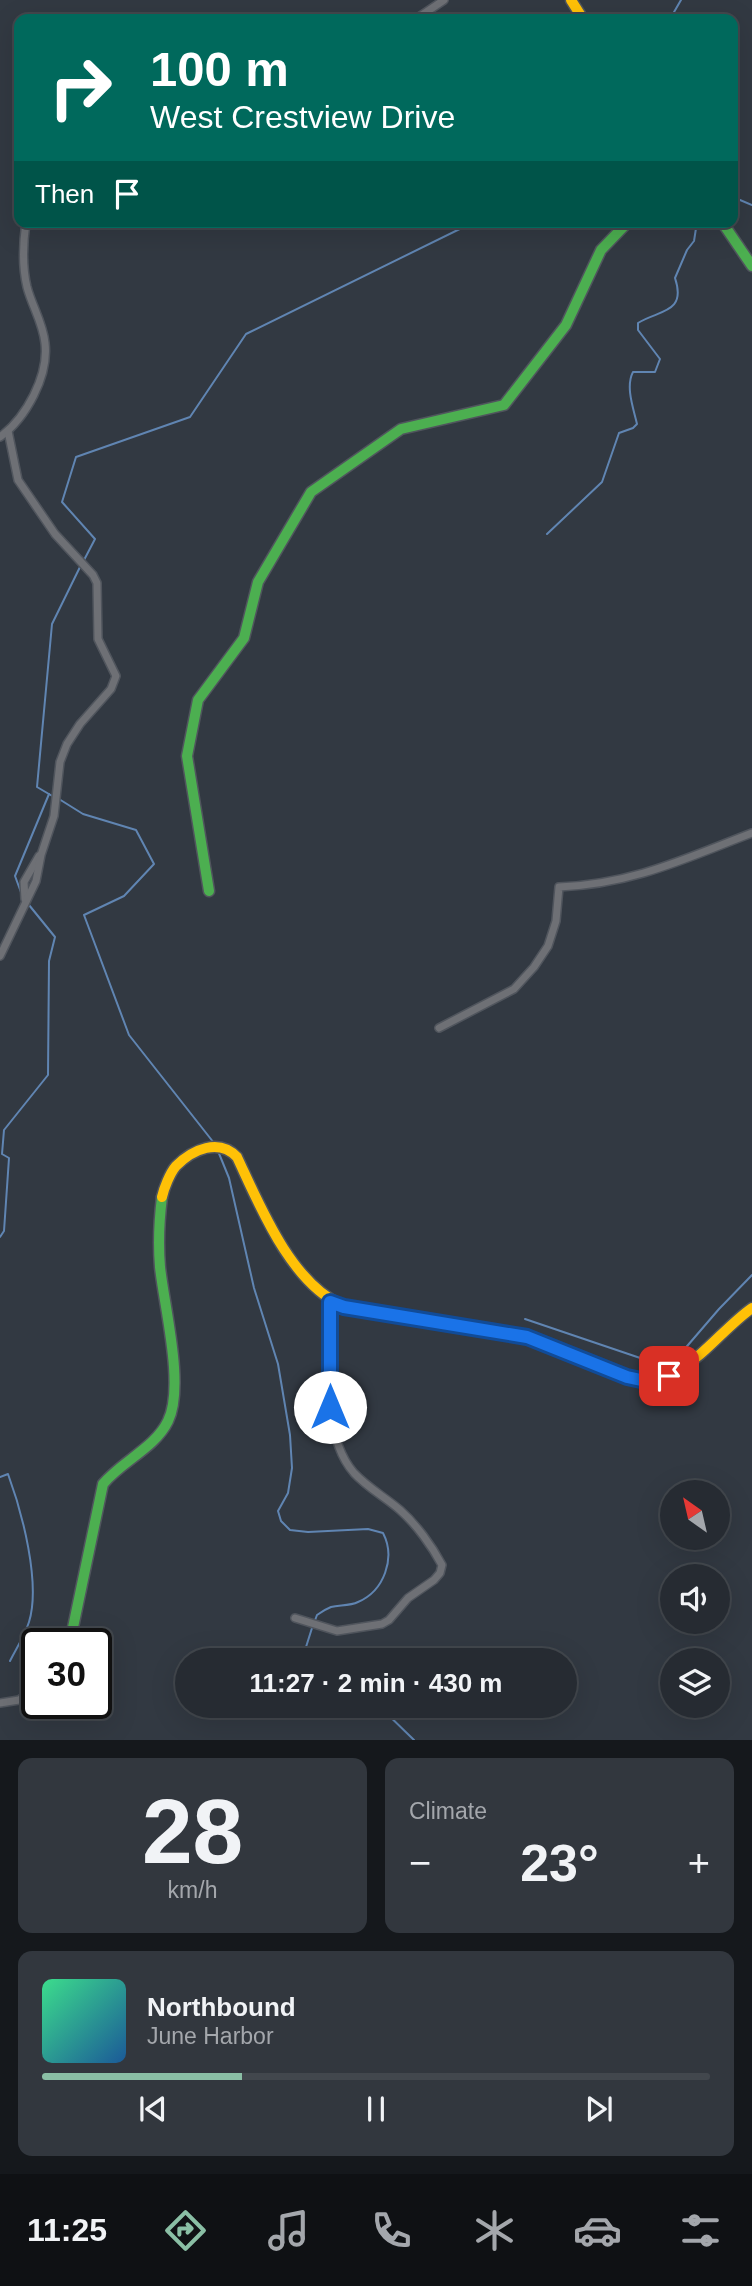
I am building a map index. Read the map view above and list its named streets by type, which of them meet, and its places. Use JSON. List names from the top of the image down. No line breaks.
{"north":"top left","page":{"turn":["100 m","West Crestview Drive"],"then":"Then","limit":"30","trip":"11:27 · 2 min · 430 m","tile":[["28","km/h"],"Climate"],"heat":["−","23°","+"],"song":["Northbound","June Harbor"],"tabs":"11:25"}}
